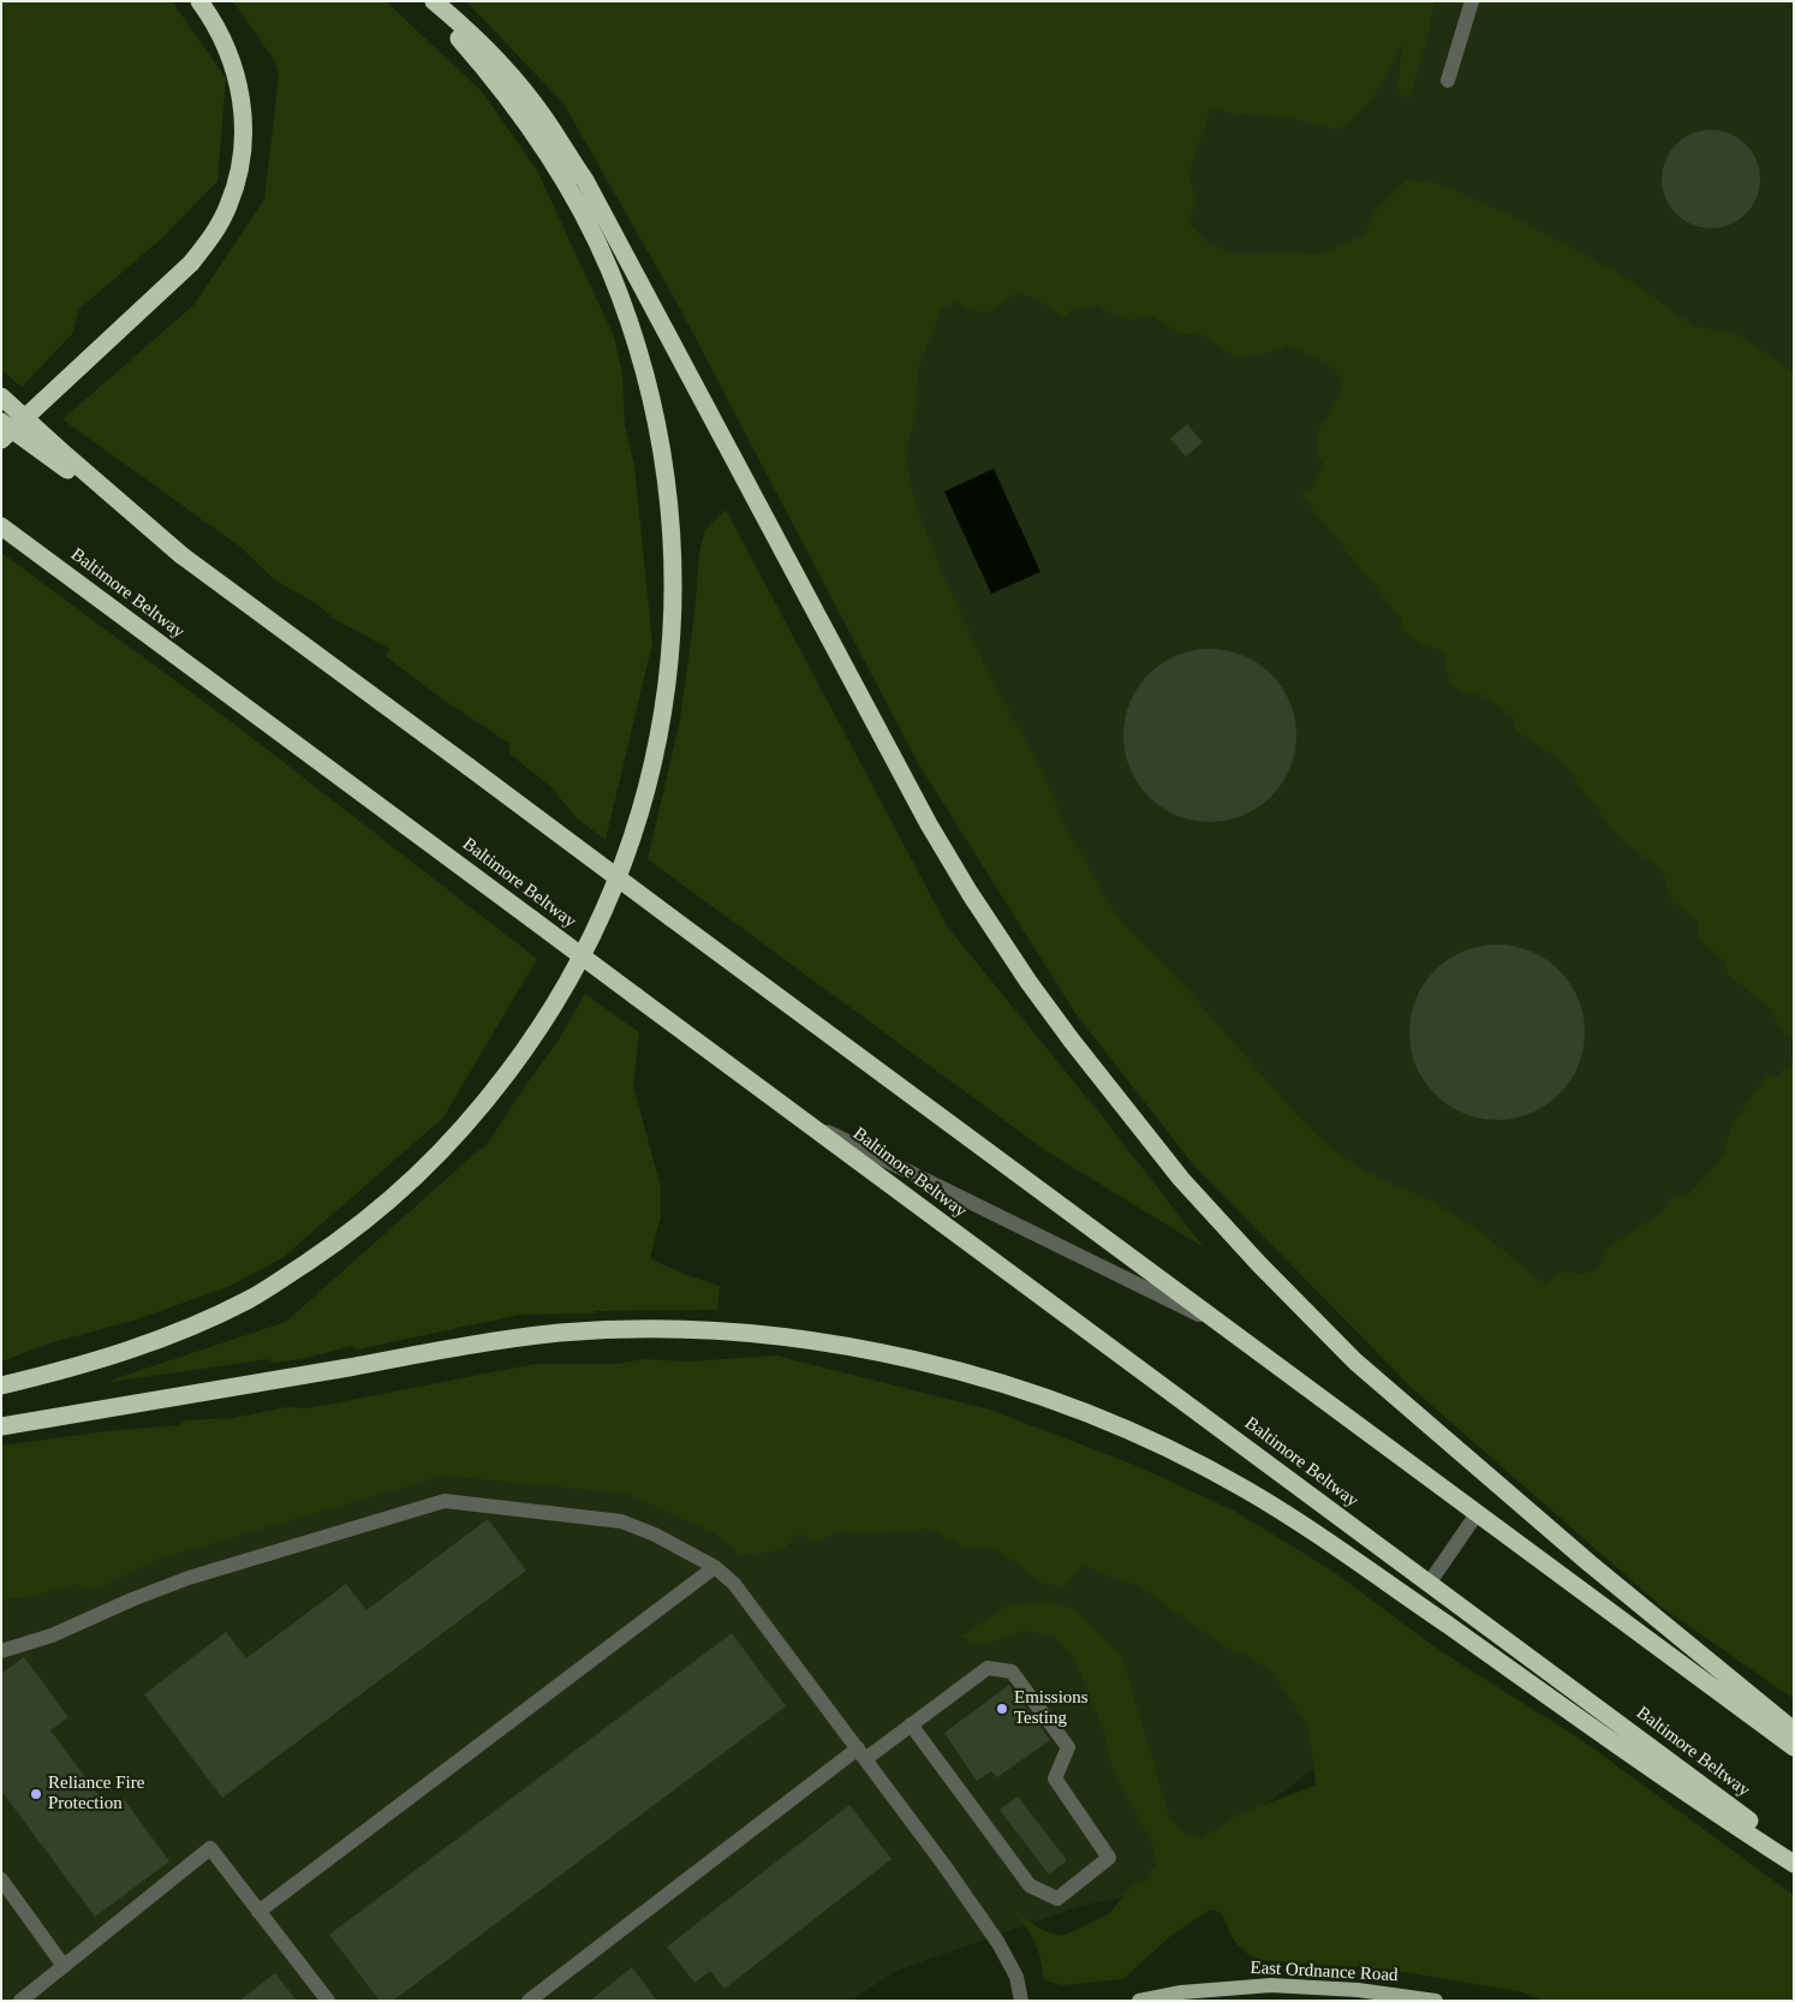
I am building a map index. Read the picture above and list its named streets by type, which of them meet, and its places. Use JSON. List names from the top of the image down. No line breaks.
{"streets":{"highway":["Baltimore Beltway"],"main road":["East Ordnance Road"]},"places":["Emissions Testing","Reliance Fire Protection"]}
